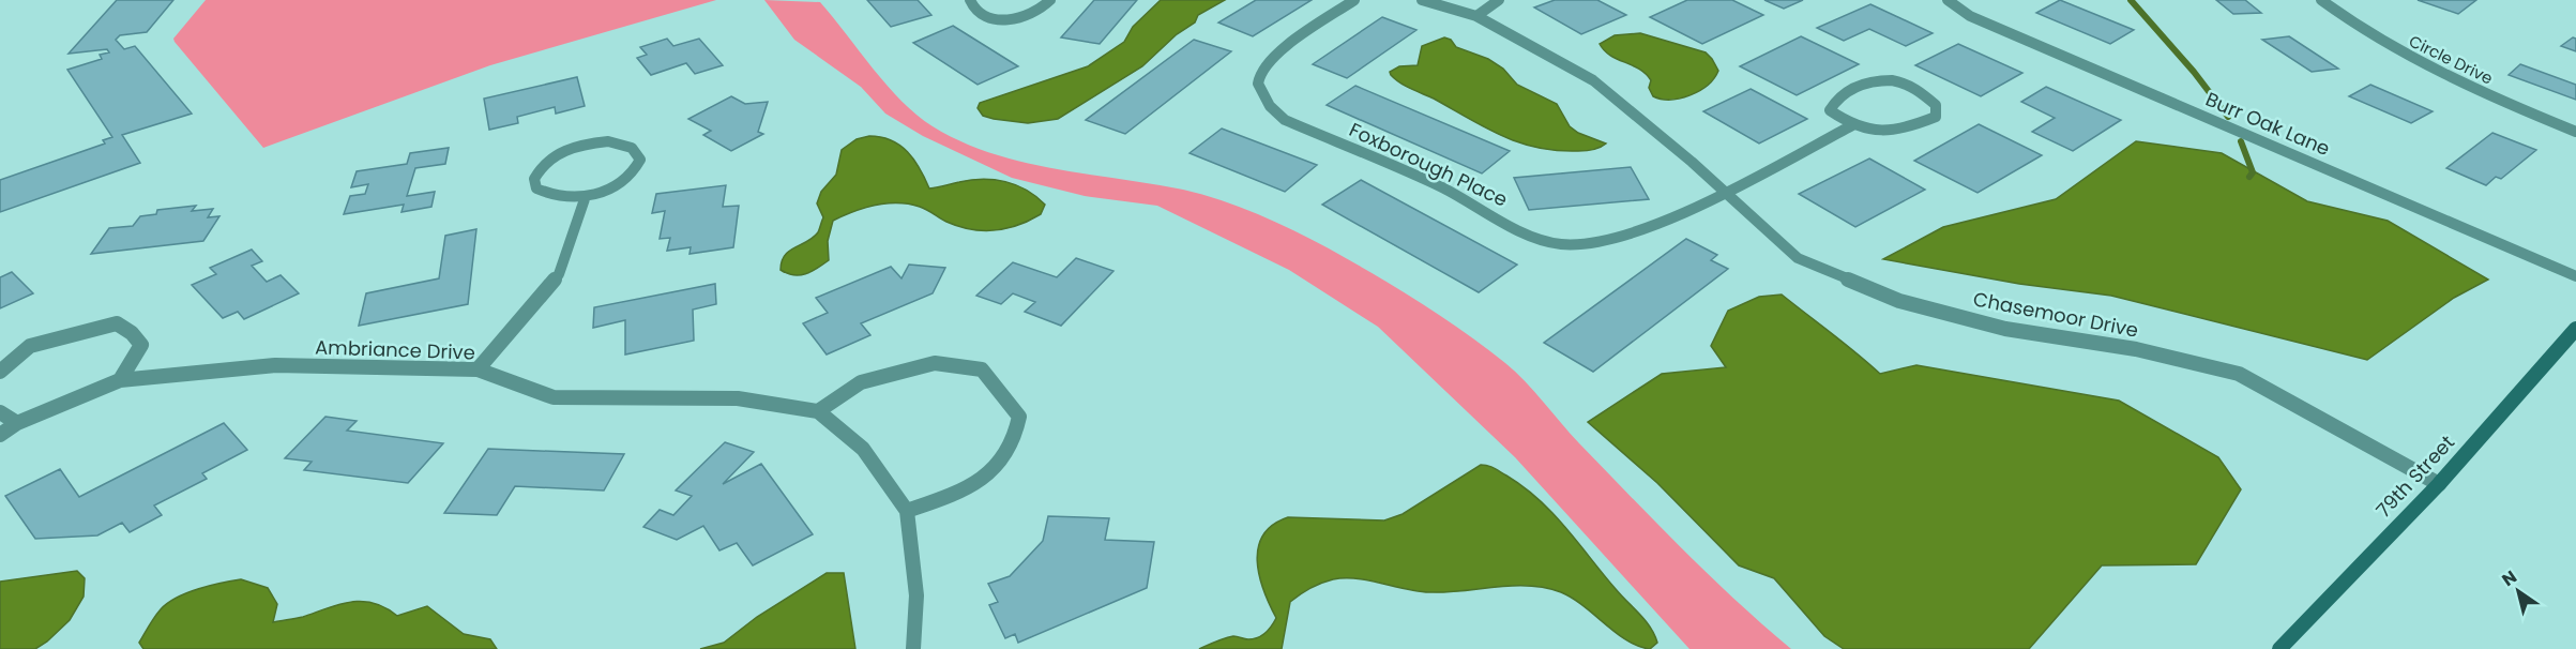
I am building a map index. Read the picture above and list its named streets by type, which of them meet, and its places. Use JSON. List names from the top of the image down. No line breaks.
{"streets":{"street":["Circle Drive","Burr Oak Lane","Foxborough Place","Chasemoor Drive","Ambriance Drive","79th Street"]},"crossings":[["Foxborough Place","Chasemoor Drive"],["Chasemoor Drive","79th Street"]],"north":"top left"}
